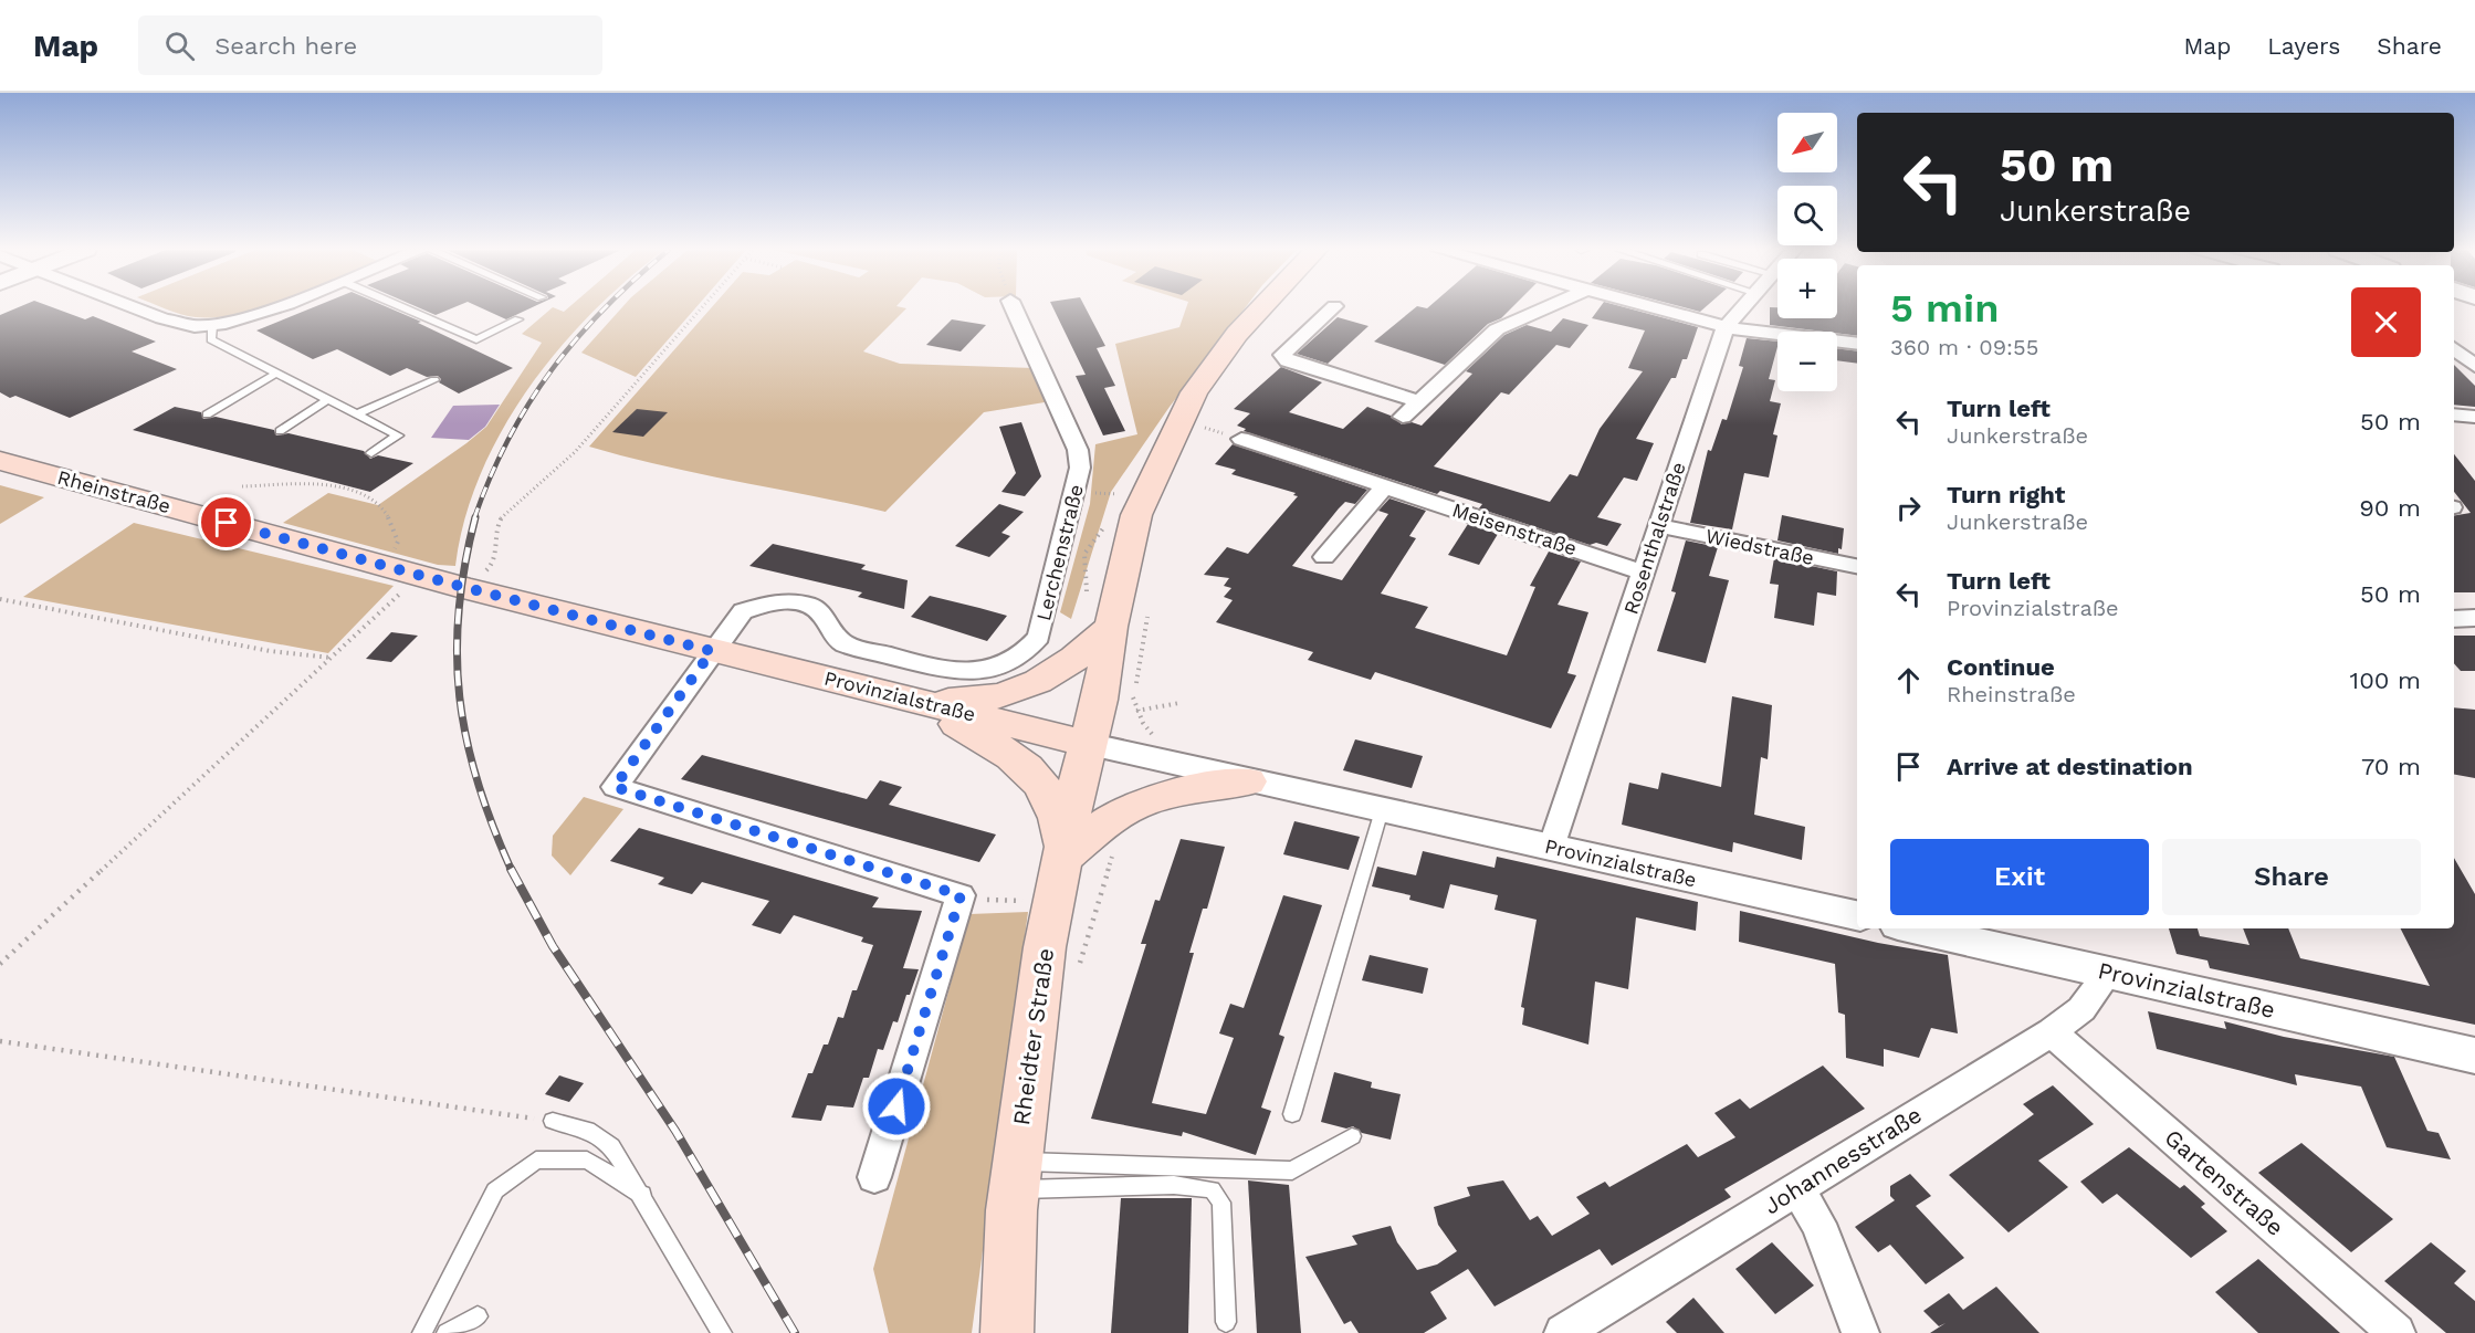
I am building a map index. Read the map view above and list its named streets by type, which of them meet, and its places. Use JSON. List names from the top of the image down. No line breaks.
{"streets":{"main road":["Rheinstraße","Provinzialstraße","Rheidter Straße"],"street":["Meisenstraße","Rosenthalstraße","Wiedstraße","Lerchenstraße","Johannesstraße","Gartenstraße"]},"crossings":[["Rheinstraße","Provinzialstraße"],["Meisenstraße","Rosenthalstraße"],["Rosenthalstraße","Wiedstraße"],["Rosenthalstraße","Provinzialstraße"],["Lerchenstraße","Provinzialstraße"],["Provinzialstraße","Rheidter Straße"],["Provinzialstraße","Johannesstraße"],["Johannesstraße","Gartenstraße"]],"north":"bottom left","page":{"header":"Map","search":"Search here","nav":["Map","Layers","Share"],"map_buttons":["+","−"],"turn":["50 m","Junkerstraße"],"heading":["5 min","360 m · 09:55"],"list":[{"name":"Turn left","note":"Junkerstraße","value":"50 m"},{"name":"Turn right","note":"Junkerstraße","value":"90 m"},{"name":"Turn left","note":"Provinzialstraße","value":"50 m"},{"name":"Continue","note":"Rheinstraße","value":"100 m"},{"name":"Arrive at destination","value":"70 m"}],"buttons":["Exit","Share"]}}
